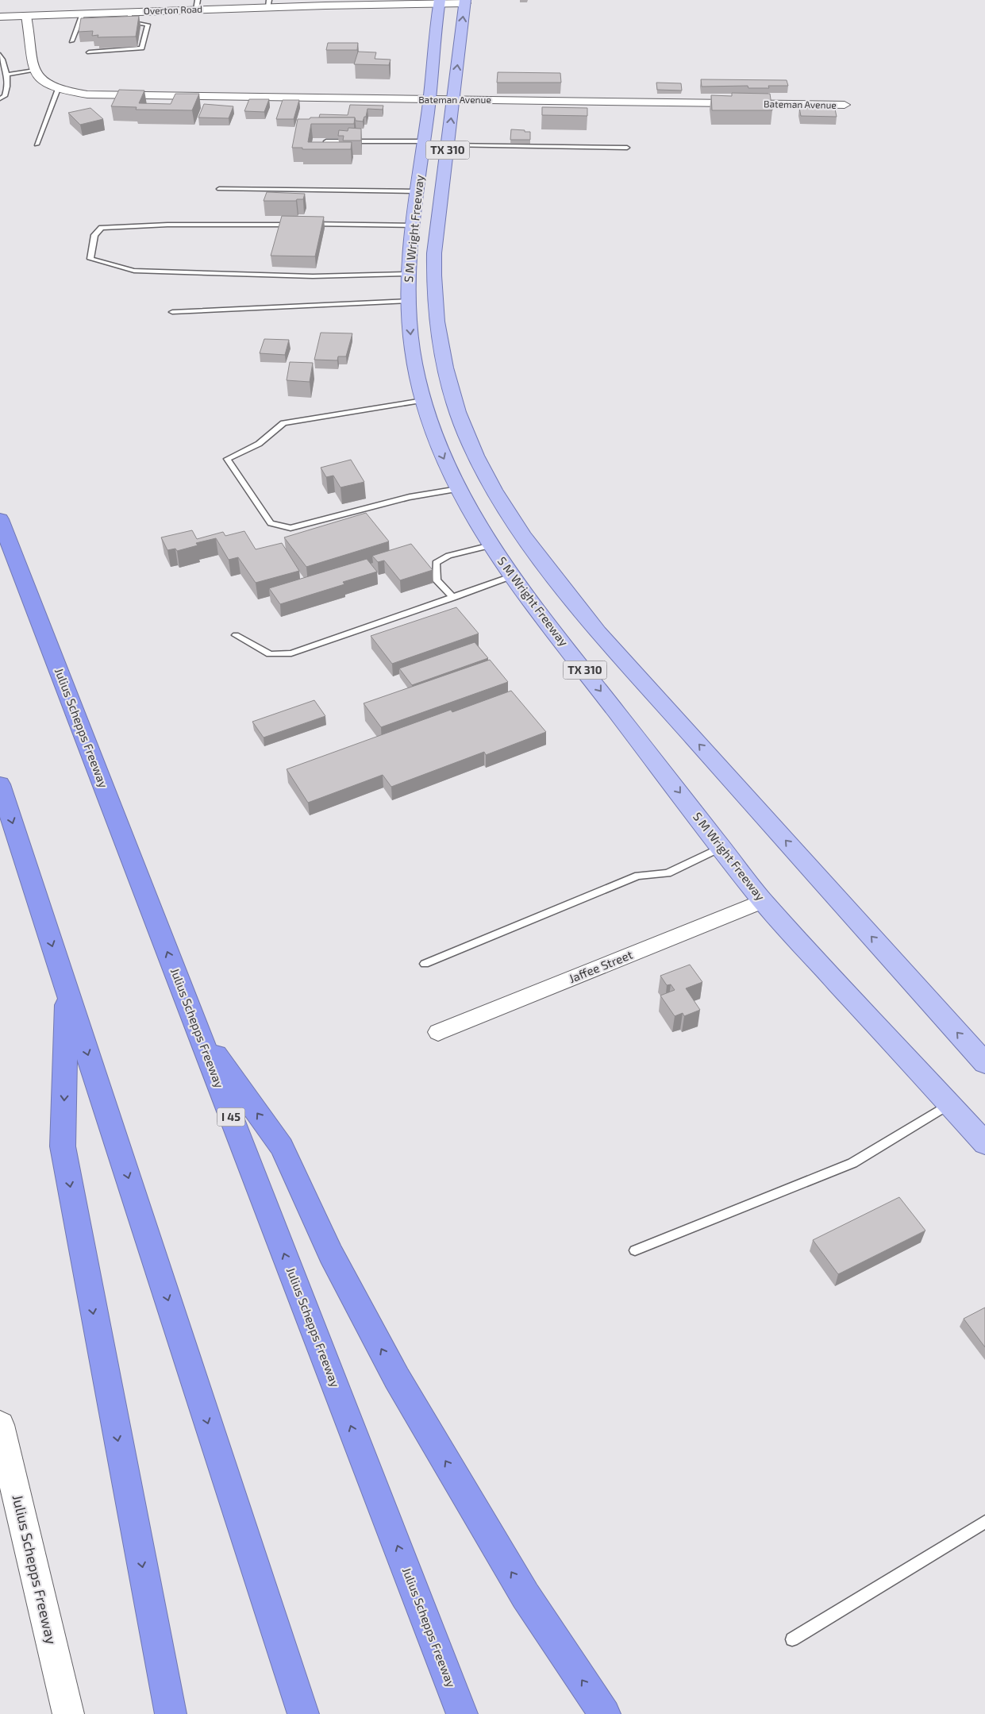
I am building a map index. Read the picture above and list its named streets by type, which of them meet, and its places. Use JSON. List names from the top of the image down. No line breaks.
{"streets":{"highway":["Julius Schepps Freeway","I 45"],"main road":["Overton Road","TX 310","S M Wright Freeway"],"street":["Bateman Avenue","Jaffee Street"]},"crossings":[["Overton Road","S M Wright Freeway"],["Bateman Avenue","S M Wright Freeway"],["S M Wright Freeway","Jaffee Street"]]}
